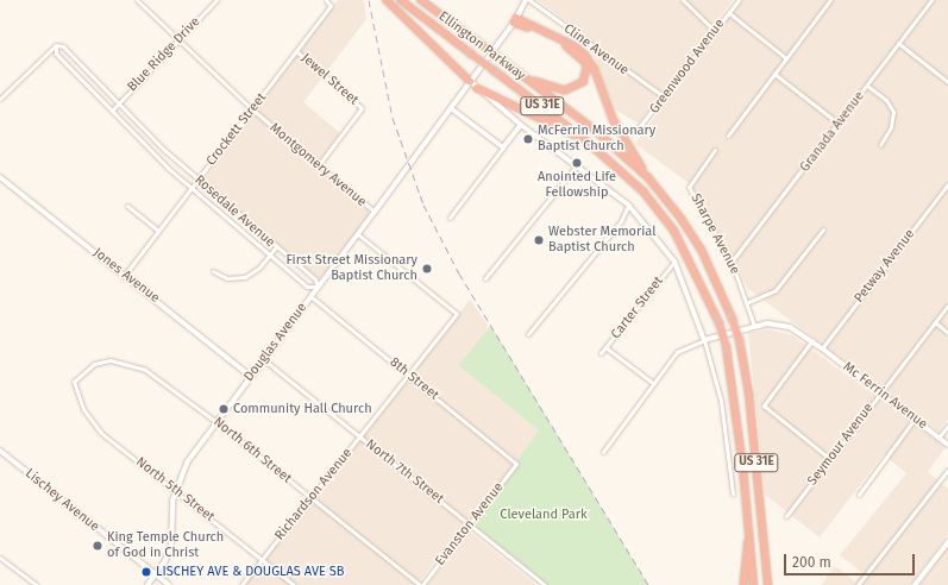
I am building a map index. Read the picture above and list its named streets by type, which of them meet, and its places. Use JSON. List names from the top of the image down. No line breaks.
{"streets":{"highway":["Ellington Parkway","US 31E"],"street":["Cline Avenue","Blue Ridge Drive","Greenwood Avenue","Jewel Street","Crockett Street","Granada Avenue","Montgomery Avenue","Rosedale Avenue","Sharpe Avenue","Petway Avenue","Jones Avenue","Carter Street","Douglas Avenue","8th Street","Mc Ferrin Avenue","Seymour Avenue","North 6th Street","North 7th Street","North 5th Street","Richardson Avenue","Lischey Avenue","Evanston Avenue"]},"crossings":[["Cline Avenue","Greenwood Avenue"],["Cline Avenue","Douglas Avenue"],["Blue Ridge Drive","Montgomery Avenue"],["Blue Ridge Drive","Rosedale Avenue"],["Jewel Street","Crockett Street"],["Jewel Street","Montgomery Avenue"],["Crockett Street","Montgomery Avenue"],["Crockett Street","Rosedale Avenue"],["Crockett Street","Jones Avenue"],["Granada Avenue","Sharpe Avenue"],["Montgomery Avenue","Douglas Avenue"],["Rosedale Avenue","Douglas Avenue"],["Sharpe Avenue","Mc Ferrin Avenue"],["Petway Avenue","Mc Ferrin Avenue"],["Jones Avenue","Douglas Avenue"],["Douglas Avenue","8th Street"],["Douglas Avenue","North 6th Street"],["Douglas Avenue","North 7th Street"],["Douglas Avenue","North 5th Street"],["Douglas Avenue","Richardson Avenue"],["Douglas Avenue","Lischey Avenue"],["8th Street","Richardson Avenue"],["8th Street","Evanston Avenue"],["Mc Ferrin Avenue","Seymour Avenue"],["North 6th Street","North 5th Street"],["North 6th Street","Richardson Avenue"],["North 6th Street","Evanston Avenue"],["North 7th Street","Richardson Avenue"],["North 7th Street","Evanston Avenue"],["North 5th Street","Richardson Avenue"]],"parks":["Cleveland Park"],"places":["McFerrin Missionary Baptist Church","Anointed Life Fellowship","Webster Memorial Baptist Church","First Street Missionary Baptist Church","Community Hall Church","King Temple Church of God in Christ","LISCHEY AVE & DOUGLAS AVE SB"],"scale_bar":"200 m"}
